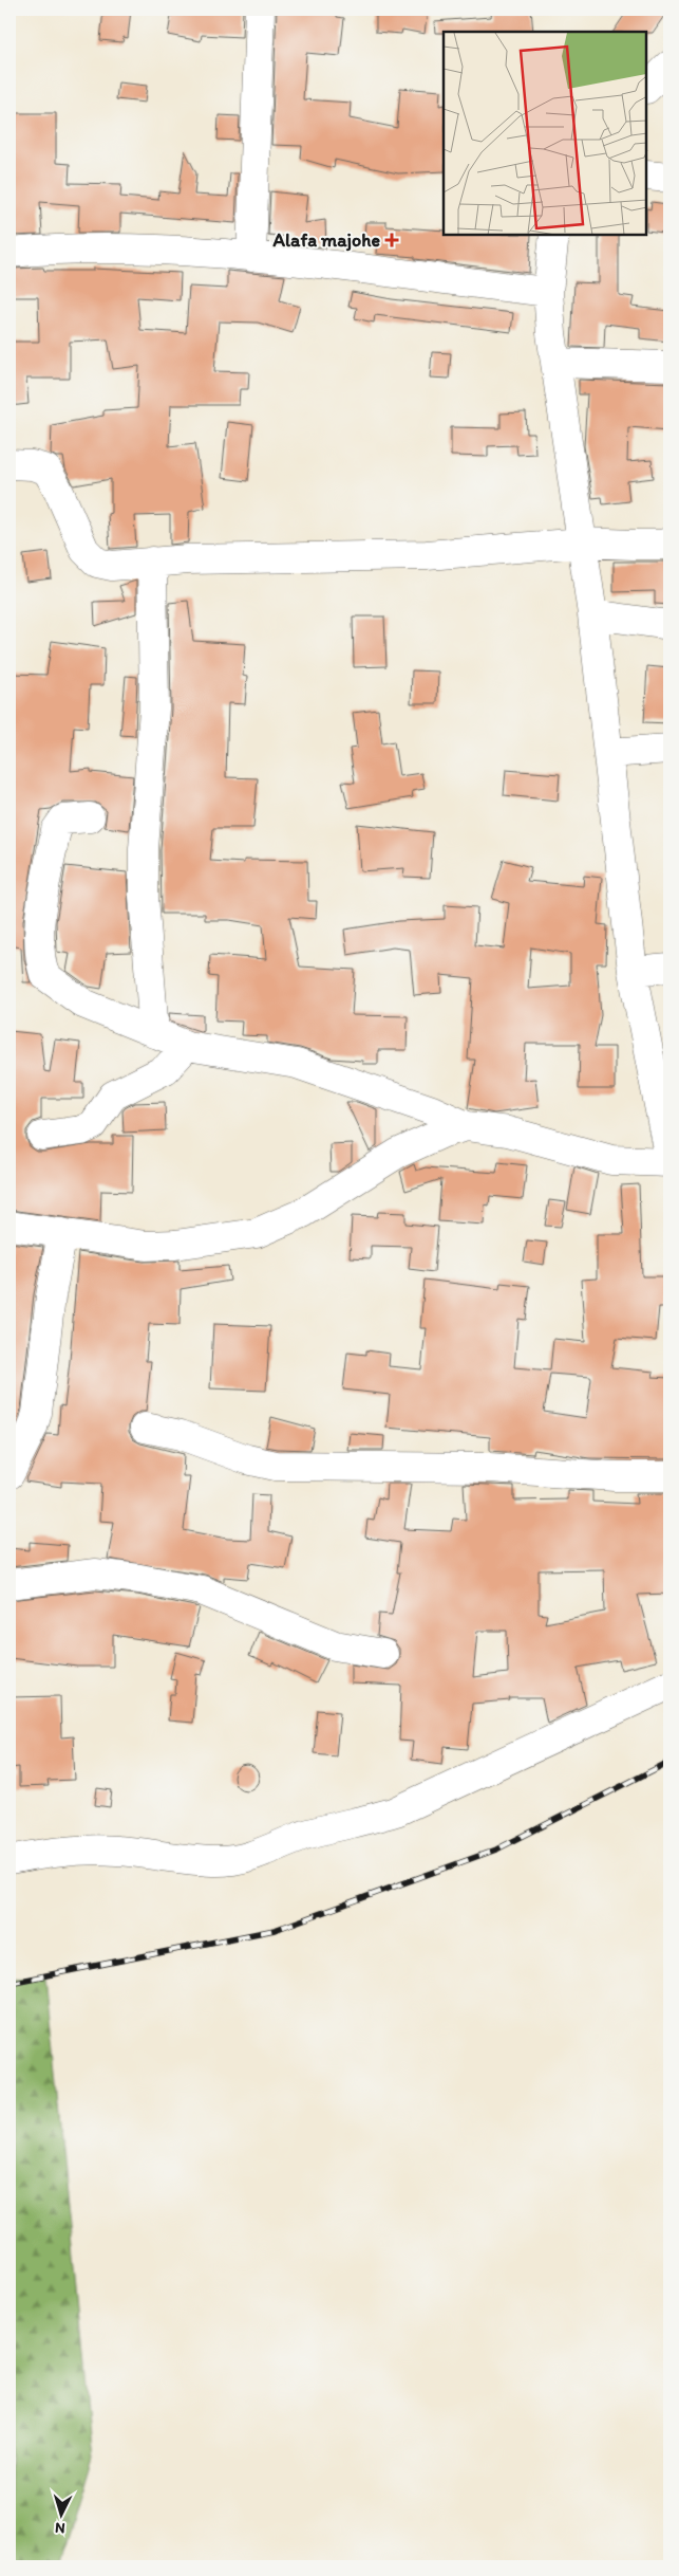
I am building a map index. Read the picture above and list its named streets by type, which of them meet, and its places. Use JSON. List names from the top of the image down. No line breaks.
{"places":{"health":["Alafa majohe"]},"north":"bottom"}
